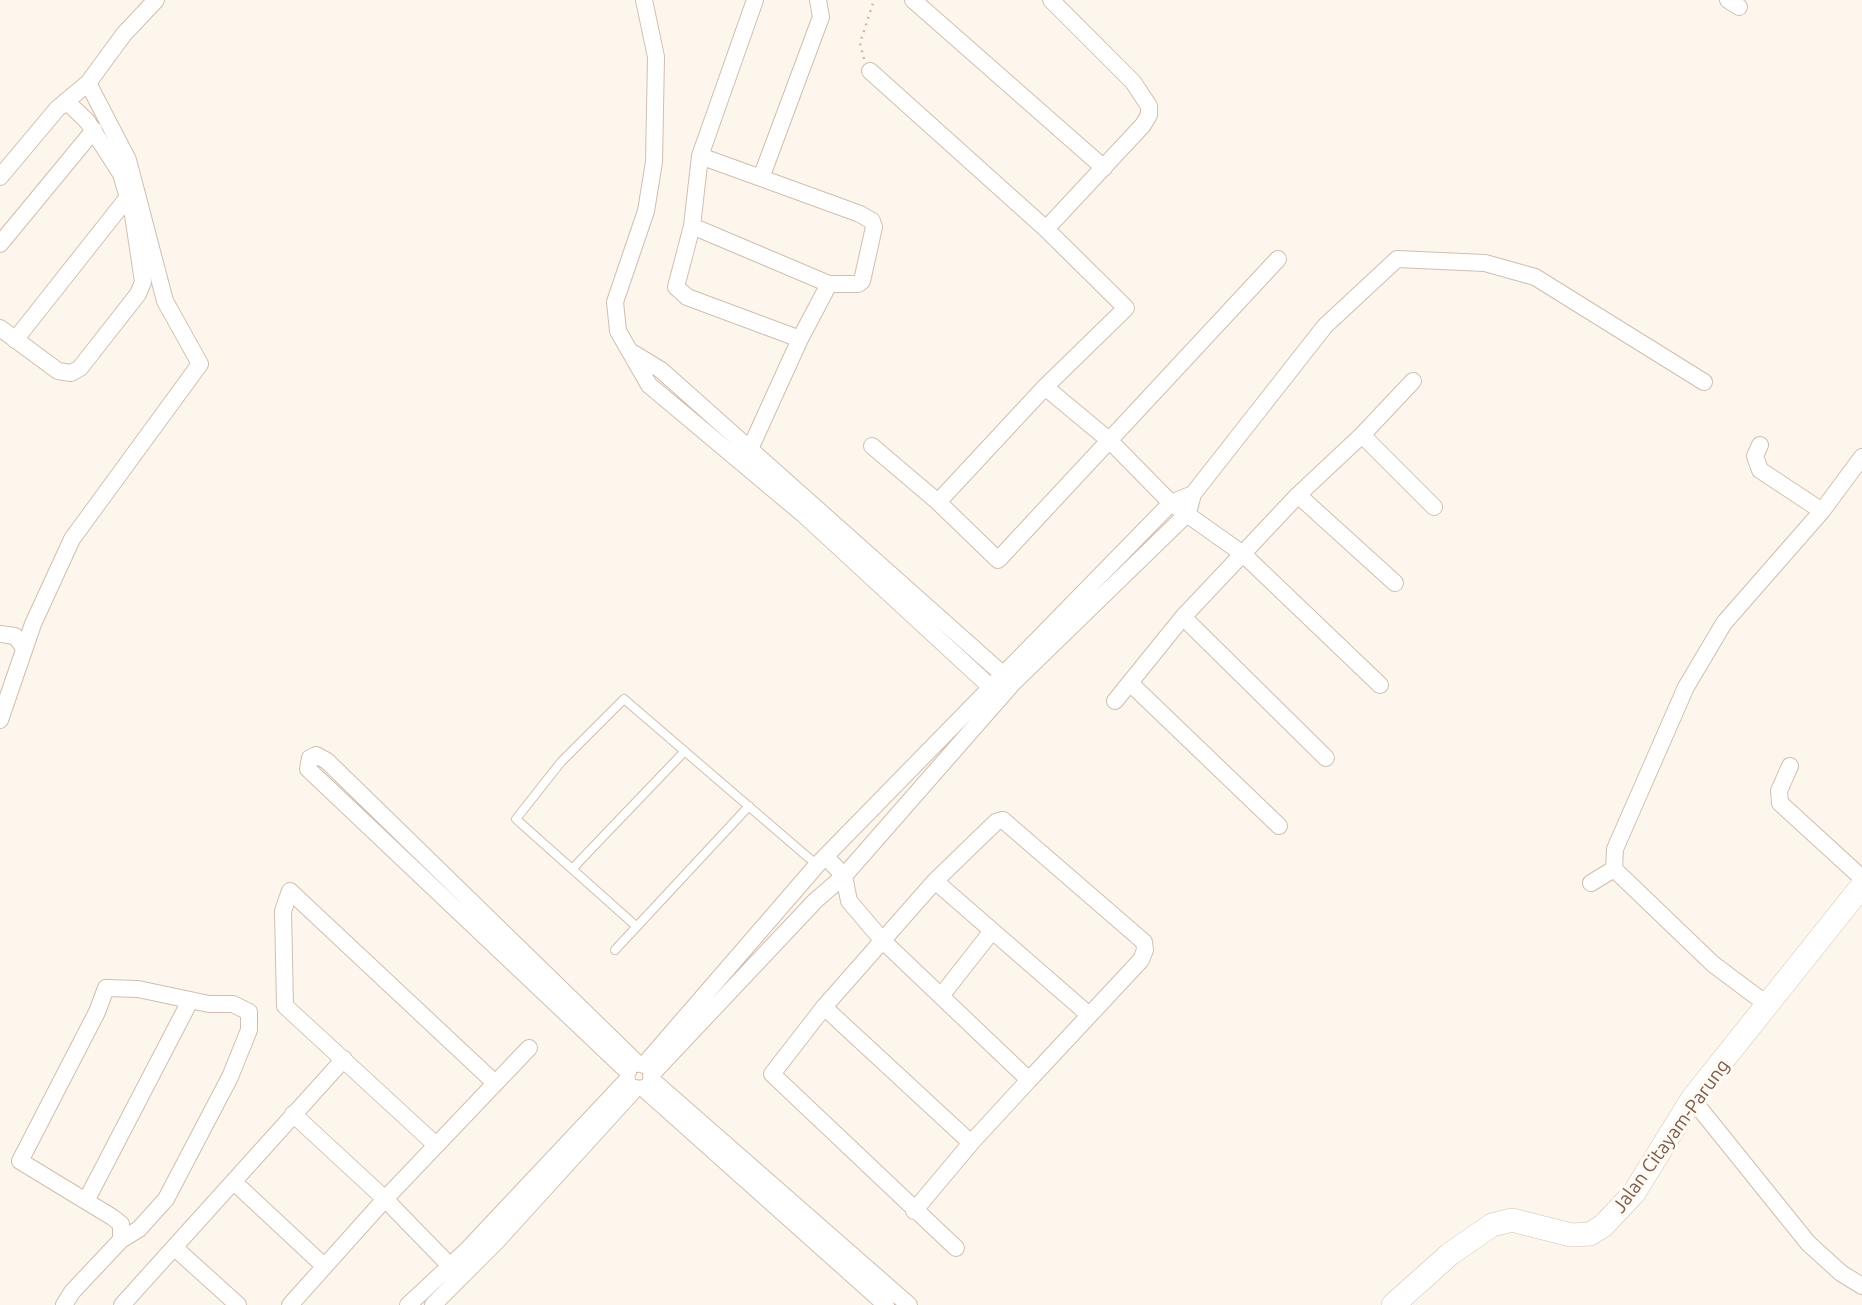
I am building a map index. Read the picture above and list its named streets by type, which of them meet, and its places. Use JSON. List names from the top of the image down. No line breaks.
{"streets":{"main road":["Jalan Citayam-Parung"]}}
